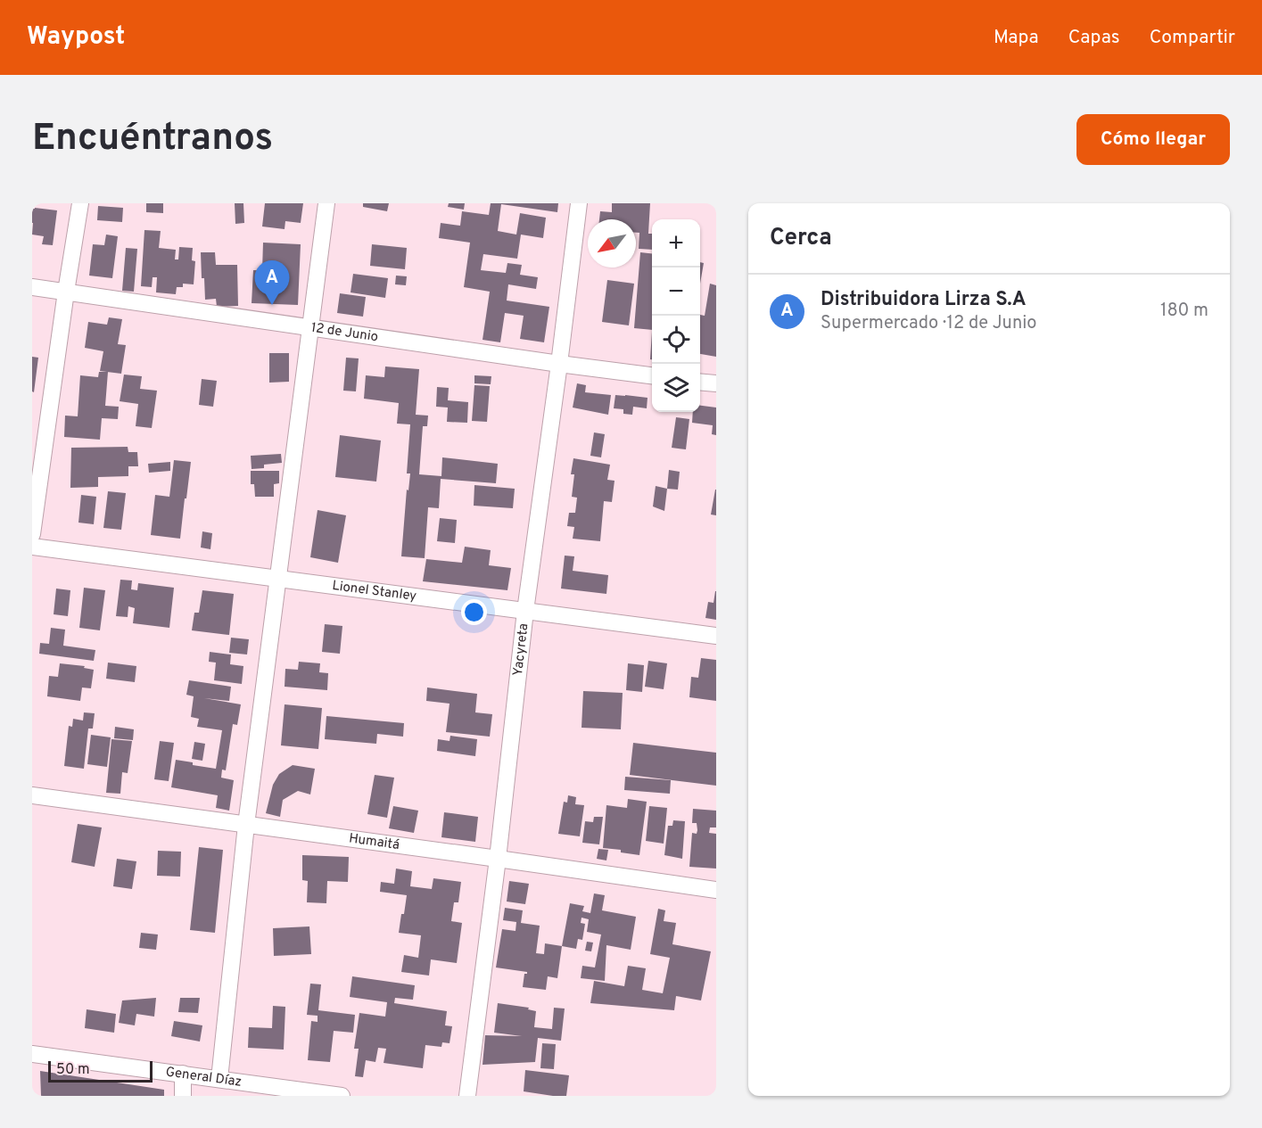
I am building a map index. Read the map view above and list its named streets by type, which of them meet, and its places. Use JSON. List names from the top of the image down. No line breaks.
{"streets":{"street":["12 de Junio","Lionel Stanley","Yacyreta","Humaitá","General Díaz"]},"crossings":[["12 de Junio","Yacyreta"],["Lionel Stanley","Yacyreta"],["Yacyreta","Humaitá"]],"scale_bar":"50 m","north":"bottom left","page":{"header":"Waypost","nav":["Mapa","Capas","Compartir"],"buttons":"Cómo llegar","title":"Encuéntranos","heading":"Cerca","map_buttons":["+","−"],"pins":"A","list":[{"mark":"A","name":"Distribuidora Lirza S.A","note":"Supermercado · 12 de Junio","value":"180 m"}],"scale":"50 m"}}
